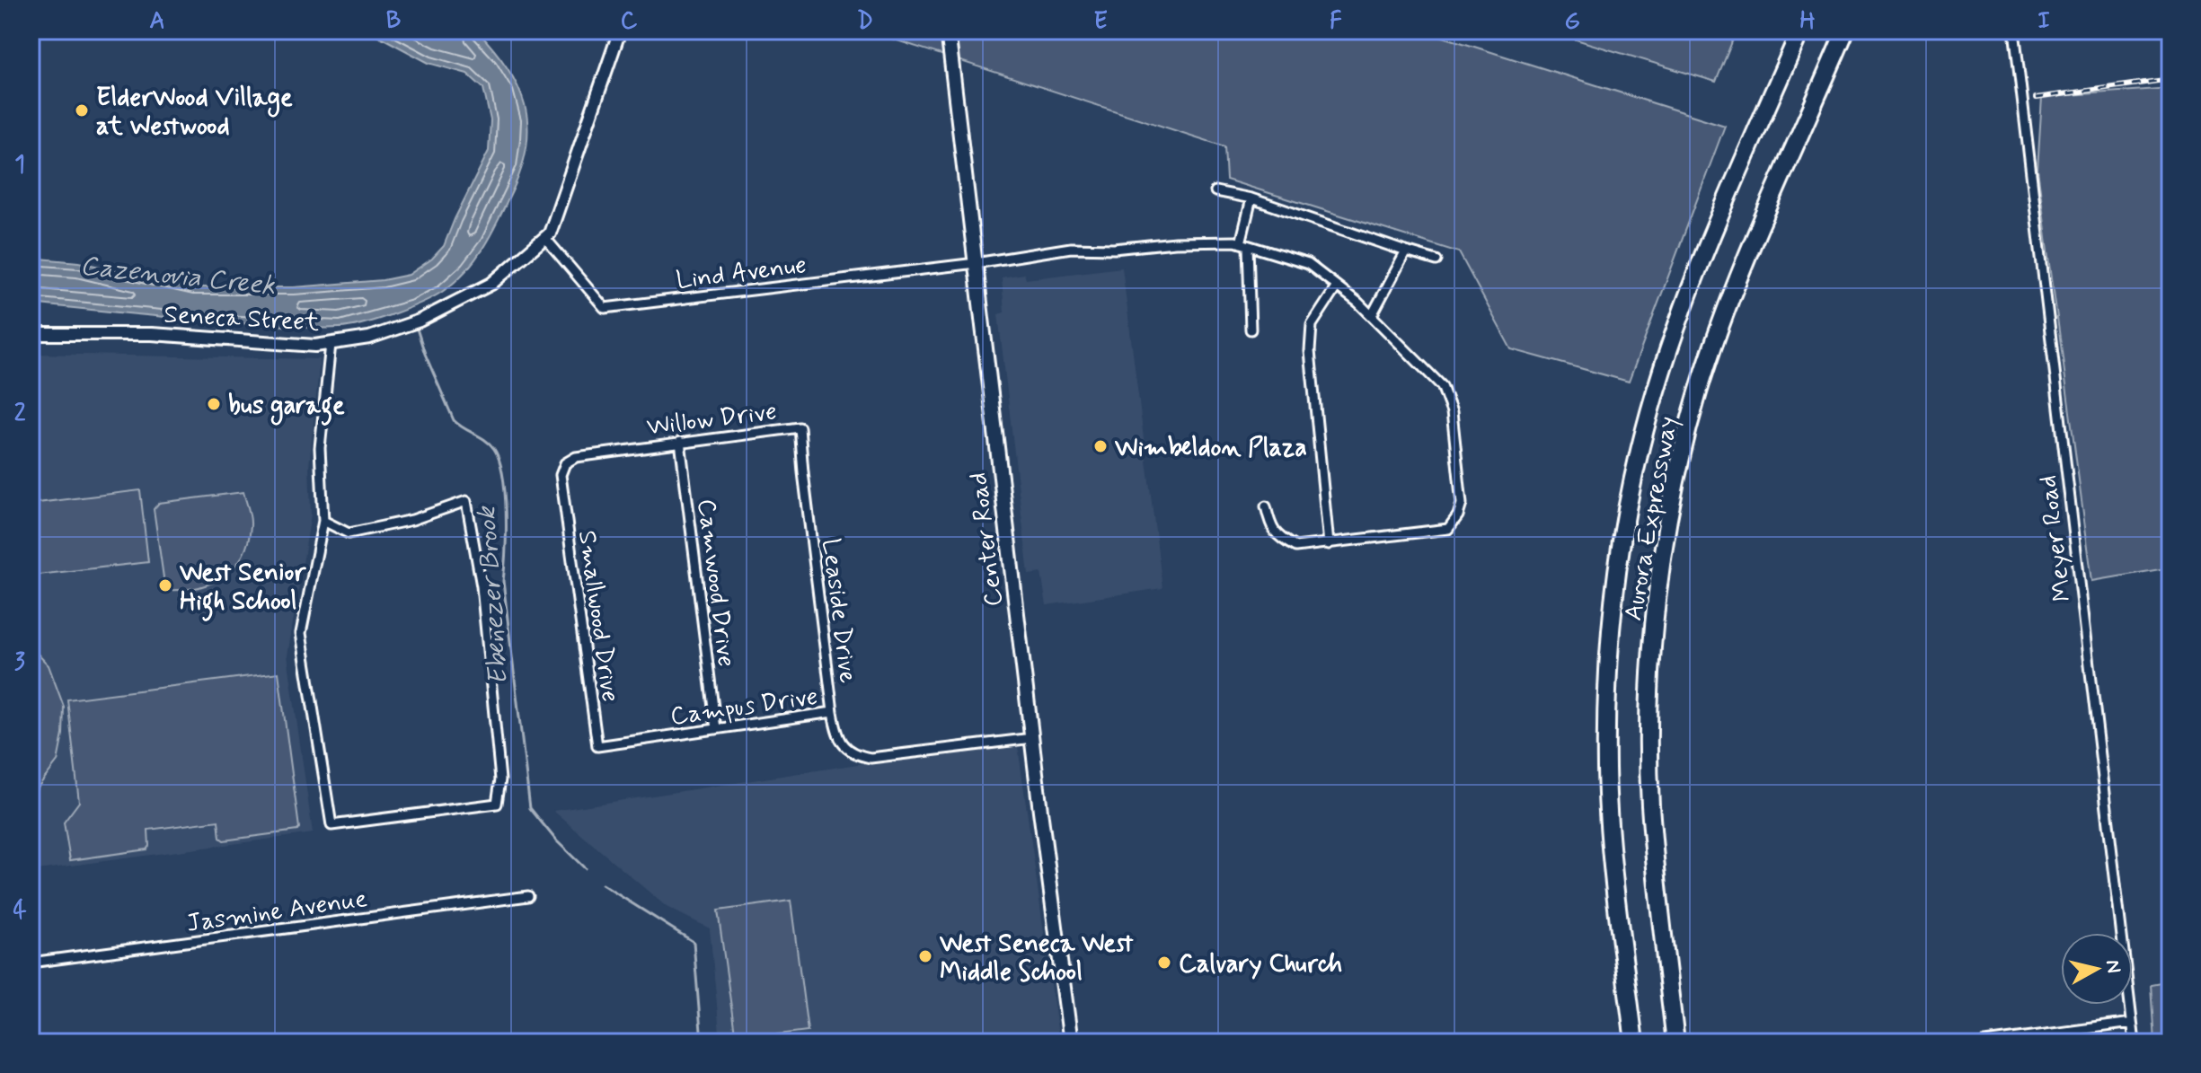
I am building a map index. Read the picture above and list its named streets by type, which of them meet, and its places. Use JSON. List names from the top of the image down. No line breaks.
{"streets":{"highway":["Aurora Expressway"],"main road":["Center Road"],"street":["Lind Avenue","Seneca Street","Willow Drive","Meyer Road","Camwood Drive","Leaside Drive","Smallwood Drive","Campus Drive","Jasmine Avenue"]},"crossings":[["Lind Avenue","Seneca Street"],["Lind Avenue","Center Road"],["Willow Drive","Camwood Drive"],["Willow Drive","Leaside Drive"],["Willow Drive","Smallwood Drive"],["Center Road","Campus Drive"],["Camwood Drive","Campus Drive"],["Leaside Drive","Campus Drive"],["Smallwood Drive","Campus Drive"]],"water":["Cazenovia Creek","Ebenezer Brook"],"places":["ElderWood Village at Westwood","bus garage","Wimbeldon Plaza","West Senior High School","West Seneca West Middle School","Calvary Church"],"north":"right","grid":{"columns":["A","B","C","D","E","F","G","H","I"],"rows":["1","2","3","4"]}}
